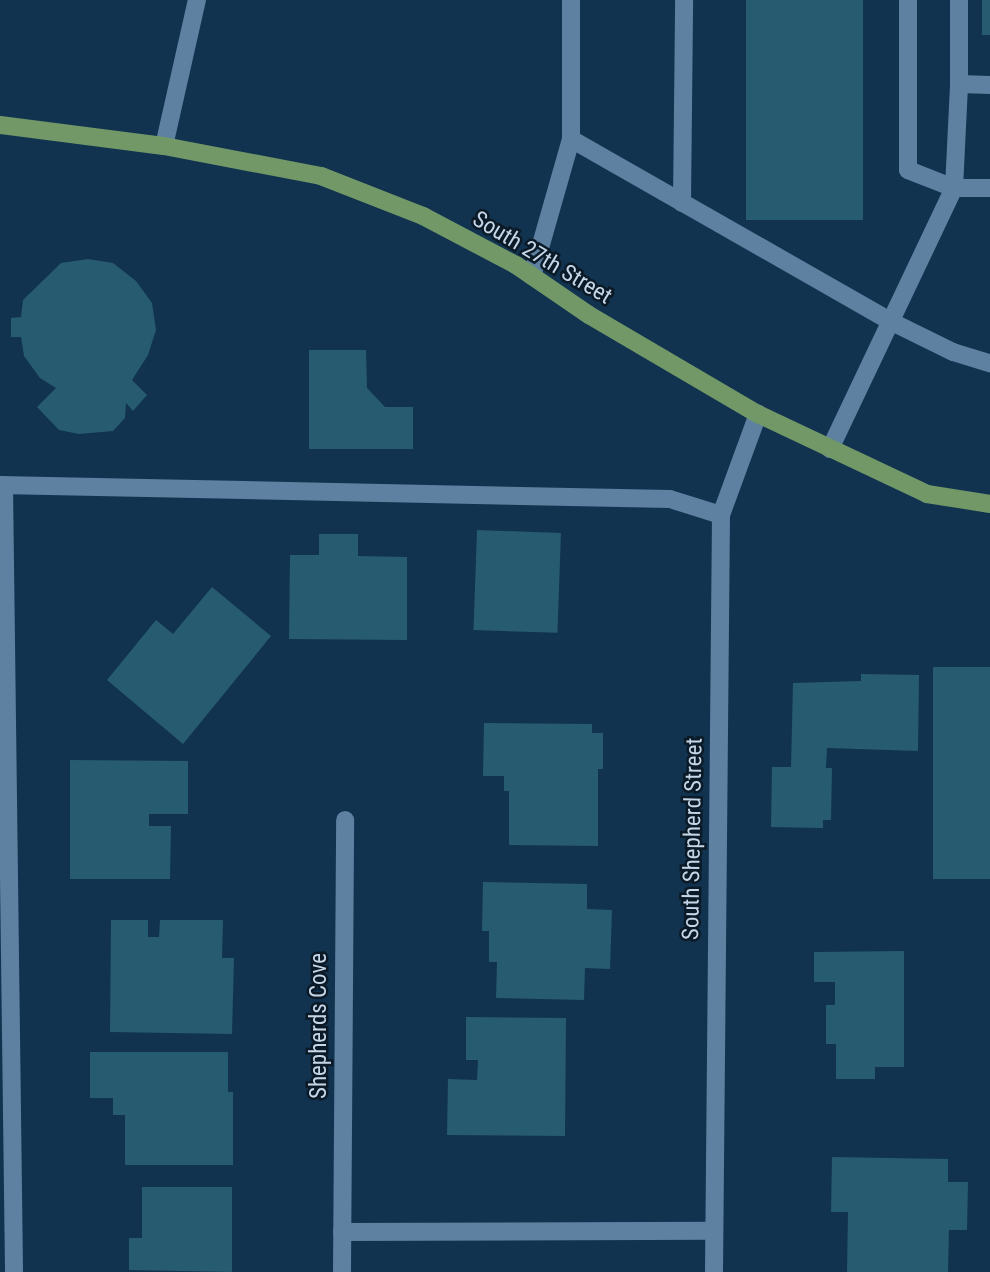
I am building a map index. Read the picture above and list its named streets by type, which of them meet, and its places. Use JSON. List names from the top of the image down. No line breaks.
{"streets":{"main road":["South 27th Street"],"street":["South Shepherd Street","Shepherds Cove"]},"crossings":[["South 27th Street","South Shepherd Street"]]}
